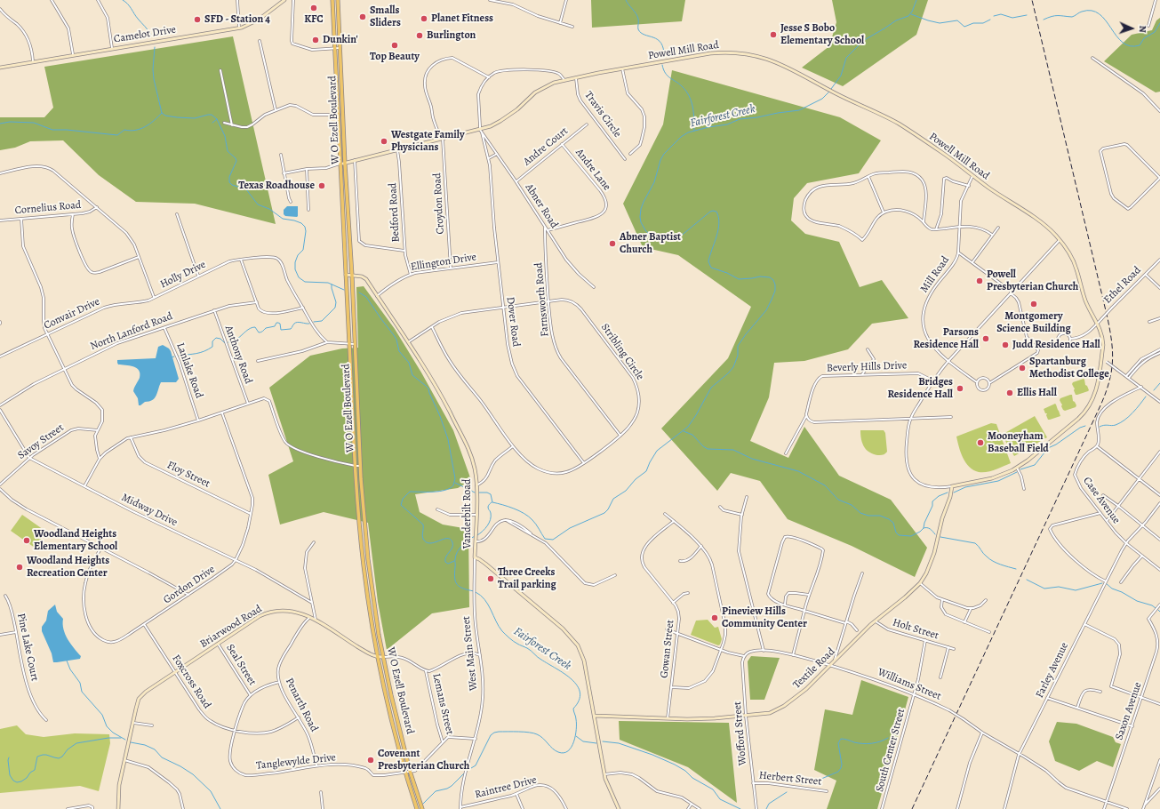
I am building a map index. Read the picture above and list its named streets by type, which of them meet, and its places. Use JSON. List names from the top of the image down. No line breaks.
{"streets":{"main road":["W O Ezell Boulevard"],"street":["Camelot Drive","Powell Mill Road","Travis Circle","Andre Court","Andre Lane","Croydon Road","Abner Road","Cornelius Road","Bedford Road","Ellington Drive","Holly Drive","Mill Road","Ethel Road","Farnsworth Road","Convair Drive","Dover Road","North Lanford Road","Stribling Circle","Anthony Road","Beverly Hills Drive","Lanlake Road","Savoy Street","Floy Street","Case Avenue","Midway Drive","Vanderbilt Road","Gordon Drive","Briarwood Road","Holt Street","Pine Lake Court","Gowan Street","West Main Street","Seal Street","Textile Road","Farley Avenue","Foxcross Road","Williams Street","Lemans Street","Penarth Road","Saxon Avenue","Wofford Street","South Center Street","Tanglewylde Drive","Herbert Street","Raintree Drive"]},"crossings":[["Powell Mill Road","Travis Circle"],["Powell Mill Road","W O Ezell Boulevard"],["Powell Mill Road","Croydon Road"],["Powell Mill Road","Abner Road"],["Powell Mill Road","Bedford Road"],["Powell Mill Road","Mill Road"],["Powell Mill Road","Ethel Road"],["Powell Mill Road","Dover Road"],["Powell Mill Road","Beverly Hills Drive"],["Powell Mill Road","Textile Road"],["W O Ezell Boulevard","Vanderbilt Road"],["W O Ezell Boulevard","Briarwood Road"],["W O Ezell Boulevard","Tanglewylde Drive"],["Andre Court","Andre Lane"],["Andre Court","Abner Road"],["Andre Lane","Abner Road"],["Croydon Road","Ellington Drive"],["Croydon Road","Dover Road"],["Abner Road","Farnsworth Road"],["Abner Road","Dover Road"],["Cornelius Road","Holly Drive"],["Bedford Road","Ellington Drive"],["Ellington Drive","Dover Road"],["Ellington Drive","Vanderbilt Road"],["Holly Drive","Convair Drive"],["Farnsworth Road","Stribling Circle"],["Dover Road","Stribling Circle"],["North Lanford Road","Anthony Road"],["North Lanford Road","Lanlake Road"],["Stribling Circle","Vanderbilt Road"],["Savoy Street","Midway Drive"],["Floy Street","Gordon Drive"],["Case Avenue","Farley Avenue"],["Midway Drive","Gordon Drive"],["Vanderbilt Road","West Main Street"],["Vanderbilt Road","Textile Road"],["Gordon Drive","Foxcross Road"],["Briarwood Road","Seal Street"],["Briarwood Road","Foxcross Road"],["Briarwood Road","Lemans Street"],["Briarwood Road","Penarth Road"],["Holt Street","Textile Road"],["Holt Street","South Center Street"],["Gowan Street","Textile Road"],["West Main Street","Raintree Drive"],["Seal Street","Tanglewylde Drive"],["Textile Road","Williams Street"],["Textile Road","Wofford Street"],["Farley Avenue","Williams Street"],["Foxcross Road","Penarth Road"],["Foxcross Road","Tanglewylde Drive"],["Williams Street","Saxon Avenue"],["Williams Street","Wofford Street"],["Williams Street","South Center Street"],["Penarth Road","Tanglewylde Drive"],["Wofford Street","Herbert Street"]],"water":["Fairforest Creek"],"places":["KFC","Smalls Sliders","Planet Fitness","SFD - Station 4","Jesse S Bobo Elementary School","Burlington","Dunkin'","Top Beauty","Westgate Family Physicians","Texas Roadhouse","Abner Baptist Church","Powell Presbyterian Church","Montgomery Science Building","Parsons Residence Hall","Judd Residence Hall","Spartanburg Methodist College","Bridges Residence Hall","Ellis Hall","Mooneyham Baseball Field","Woodland Heights Elementary School","Woodland Heights Recreation Center","Three Creeks Trail parking","Pineview Hills Community Center","Covenant Presbyterian Church"],"north":"right"}
